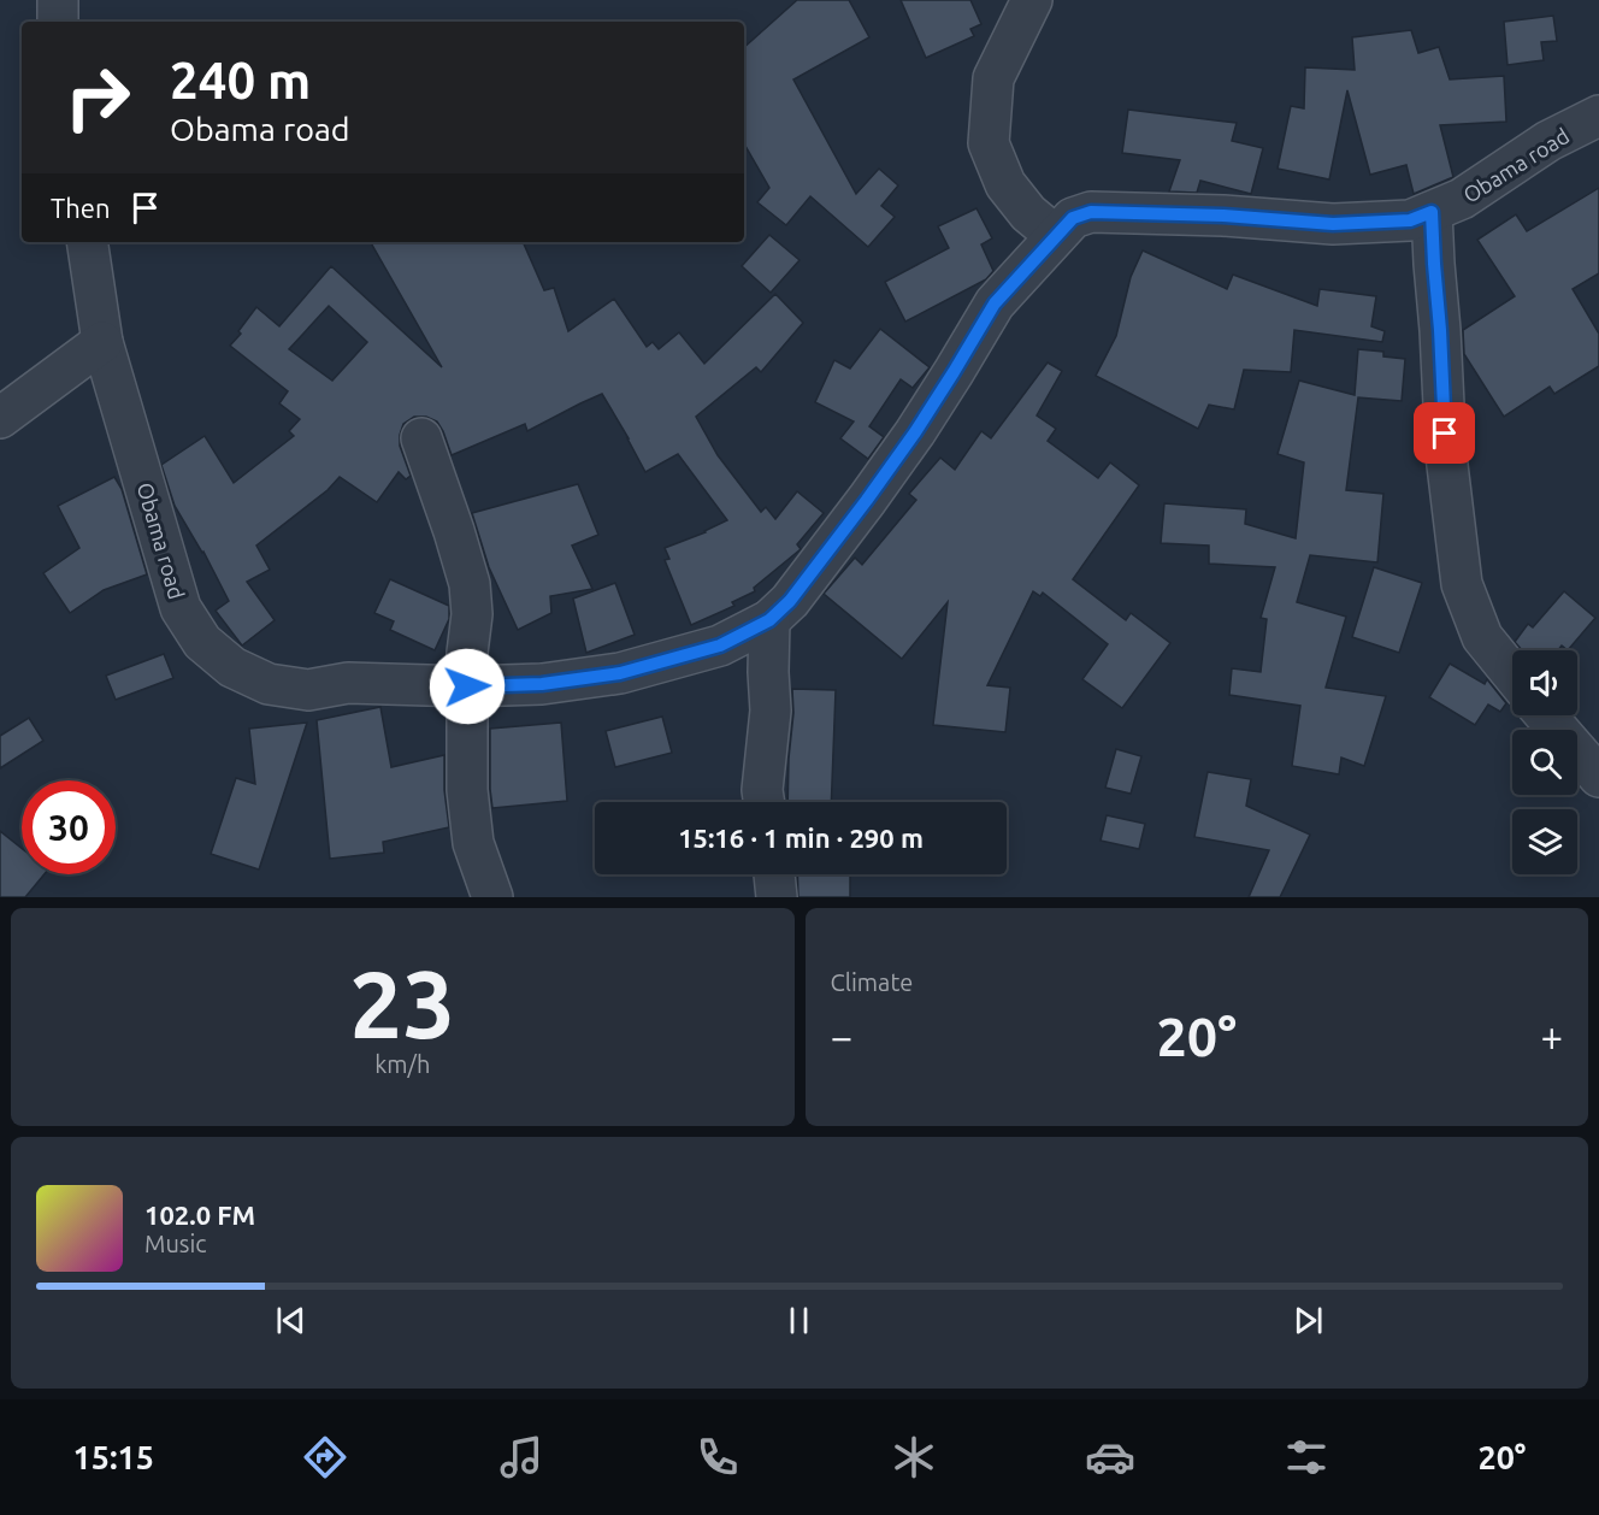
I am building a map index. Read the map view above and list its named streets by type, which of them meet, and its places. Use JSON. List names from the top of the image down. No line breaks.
{"streets":{"street":["Obama road"]},"page":{"turn":["240 m","Obama road"],"then":"Then","limit":"30","trip":"15:16 · 1 min · 290 m","tile":[["23","km/h"],"Climate"],"heat":["−","20°","+"],"song":["102.0 FM","Music"],"tabs":["15:15","20°"]}}
